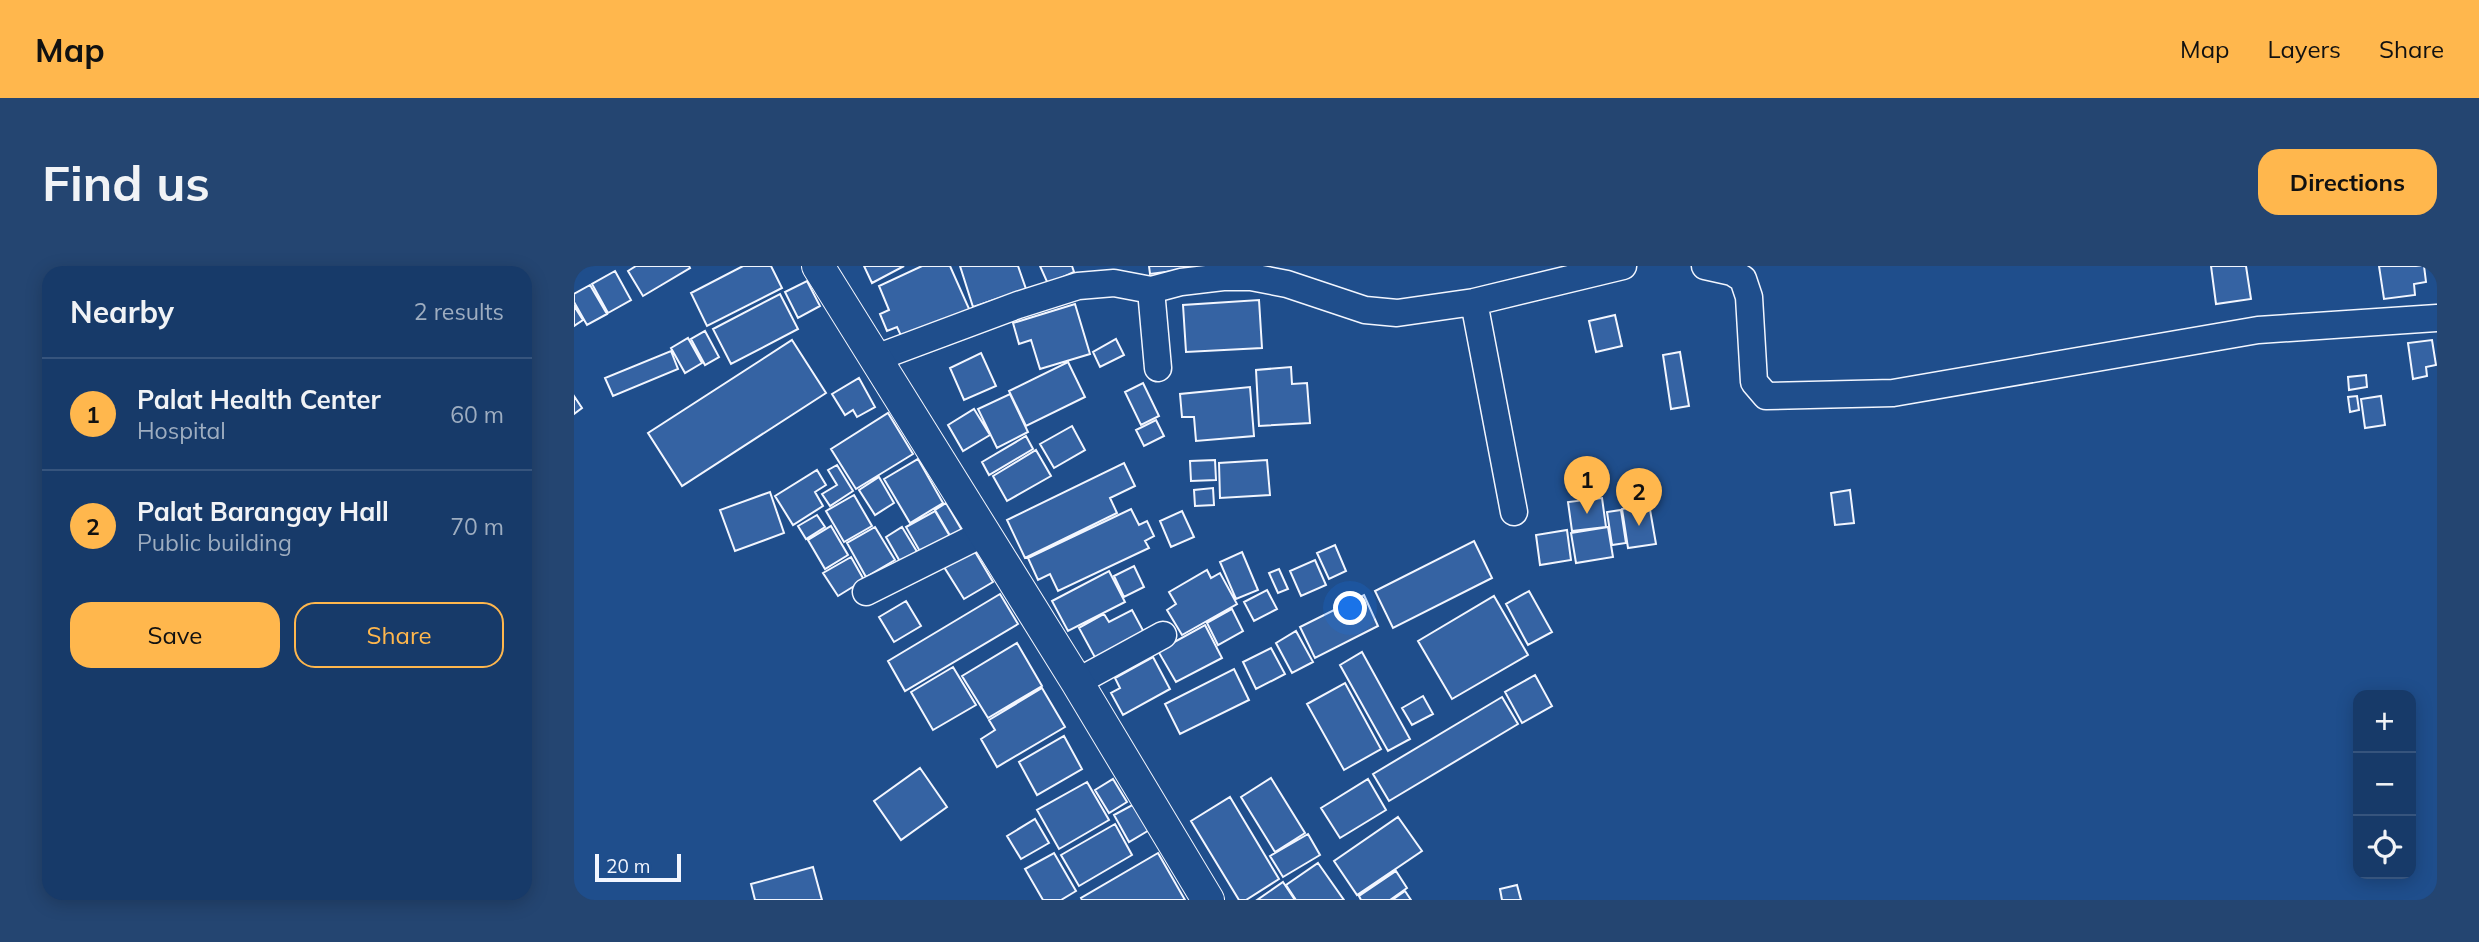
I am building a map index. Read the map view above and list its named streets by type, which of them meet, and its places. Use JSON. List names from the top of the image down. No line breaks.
{"scale_bar":"20 m","page":{"header":"Map","nav":["Map","Layers","Share"],"buttons":["Directions",["Save","Share"]],"title":"Find us","heading":["Nearby","2 results"],"list":[{"mark":"1","name":"Palat Health Center","note":"Hospital","value":"60 m"},{"mark":"2","name":"Palat Barangay Hall","note":"Public building","value":"70 m"}],"pins":["1","2"],"map_buttons":["+","−"],"scale":"20 m"}}
